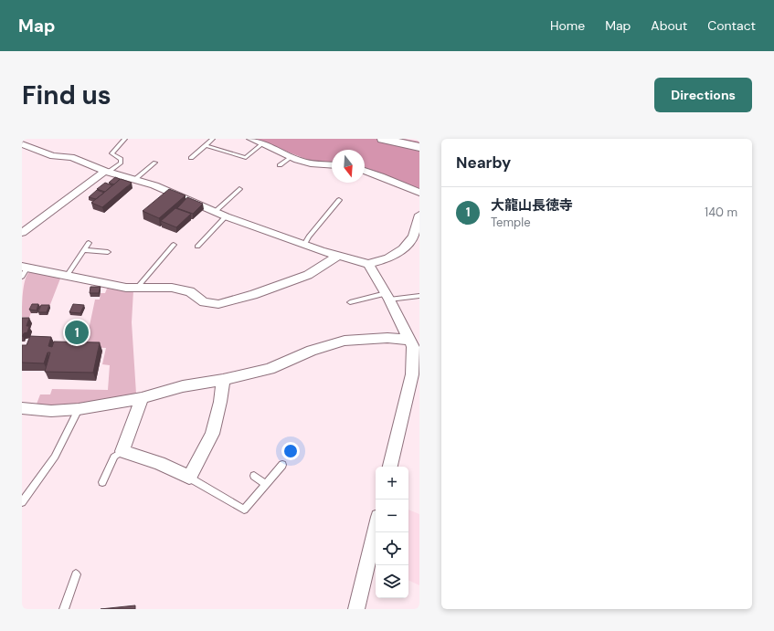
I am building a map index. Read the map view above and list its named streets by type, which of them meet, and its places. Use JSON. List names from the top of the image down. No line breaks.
{"north":"bottom","page":{"header":"Map","nav":["Home","Map","About","Contact"],"buttons":"Directions","title":"Find us","heading":"Nearby","list":[{"mark":"1","name":"大龍山長徳寺","note":"Temple","value":"140 m"}],"pins":"1","map_buttons":["+","−"]}}
